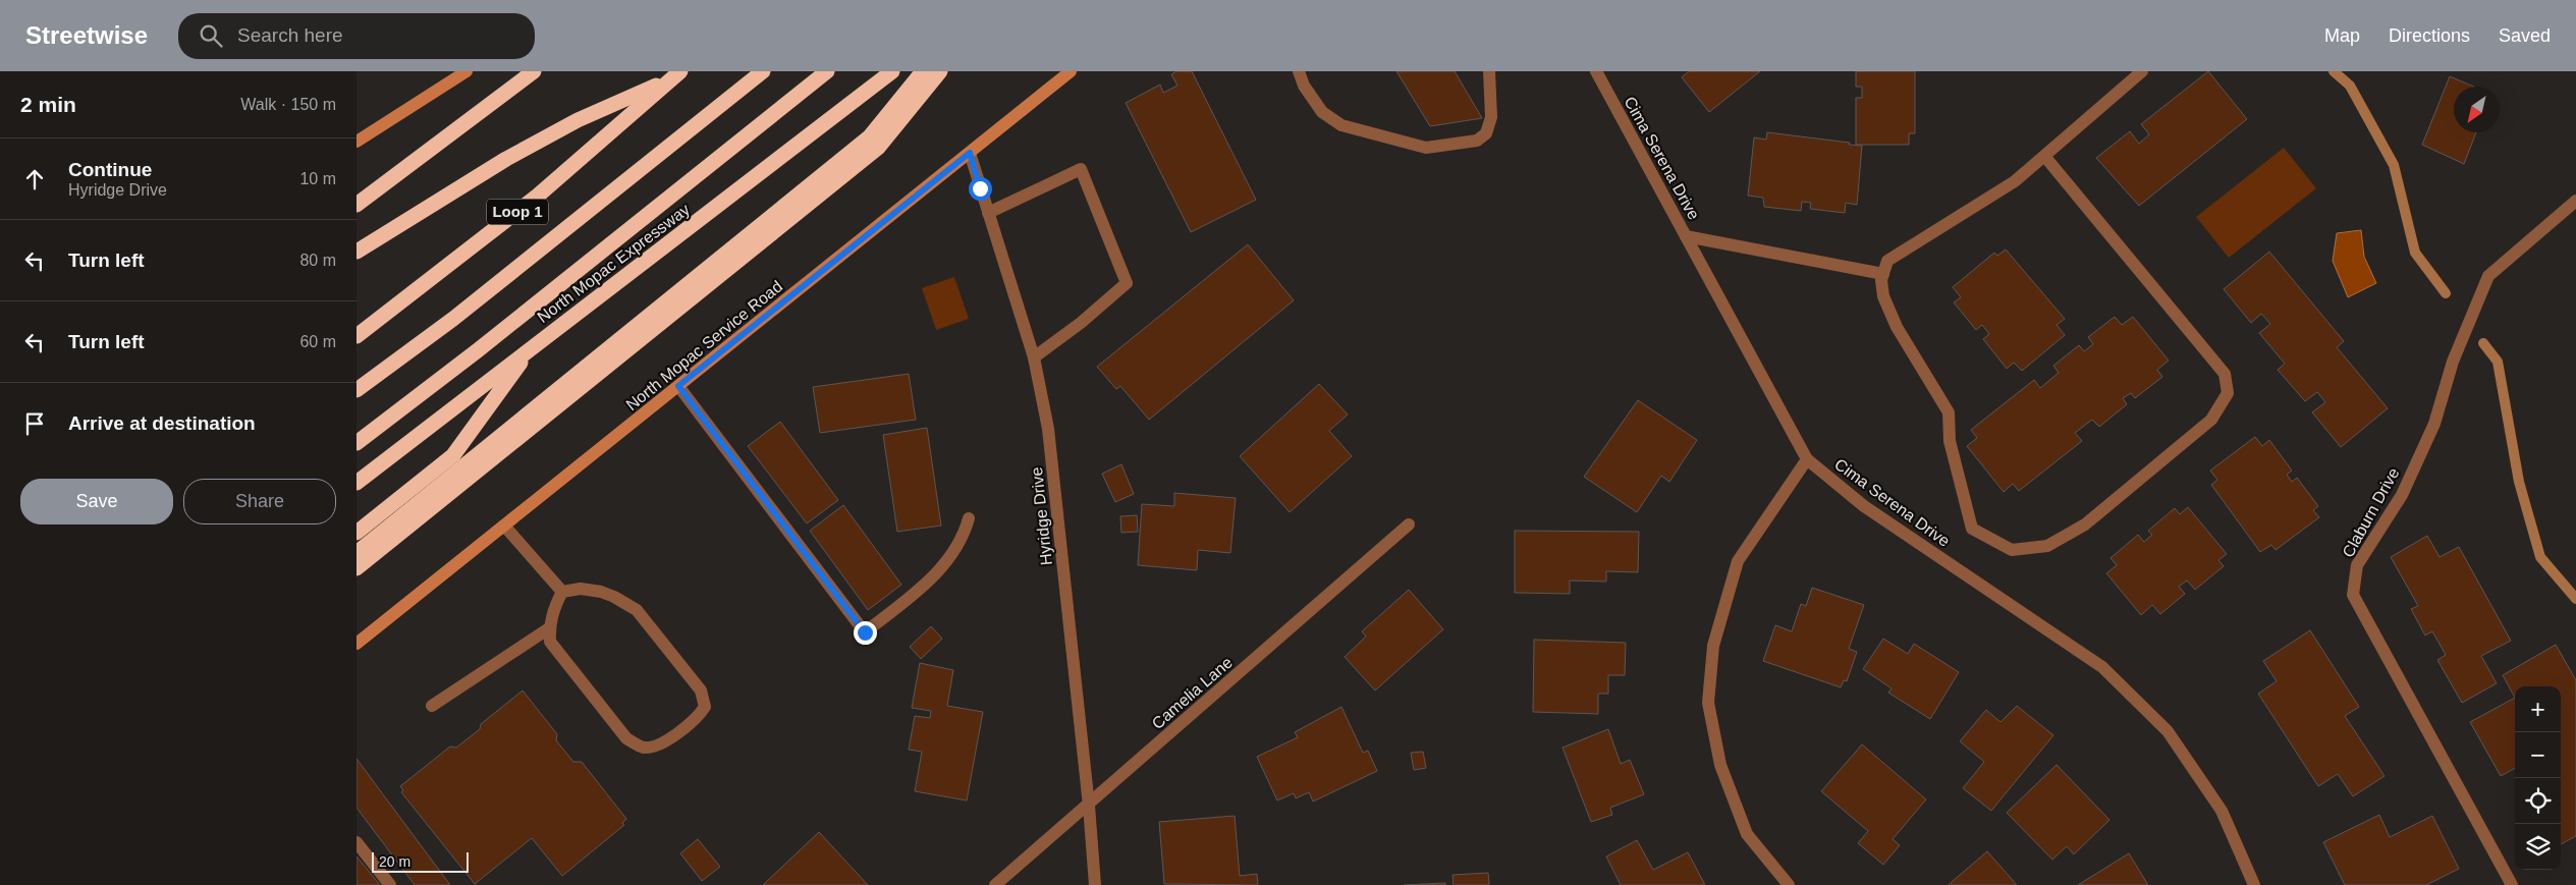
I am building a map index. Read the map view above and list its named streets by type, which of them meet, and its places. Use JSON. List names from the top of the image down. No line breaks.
{"streets":{"highway":["Loop 1","North Mopac Expressway"],"main road":["North Mopac Service Road"],"street":["Cima Serena Drive","Claburn Drive","Hyridge Drive","Camelia Lane"]},"crossings":[["North Mopac Service Road","Hyridge Drive"],["Hyridge Drive","Camelia Lane"]],"scale_bar":"20 m","north":"bottom left","page":{"header":"Streetwise","search":"Search here","nav":["Map","Directions","Saved"],"heading":["2 min","Walk · 150 m"],"list":[["Continue","Hyridge Drive","10 m"],["Turn left","80 m"],["Turn left","60 m"],"Arrive at destination"],"buttons":["Save","Share"],"map_buttons":["+","−"],"scale":"20 m"}}
